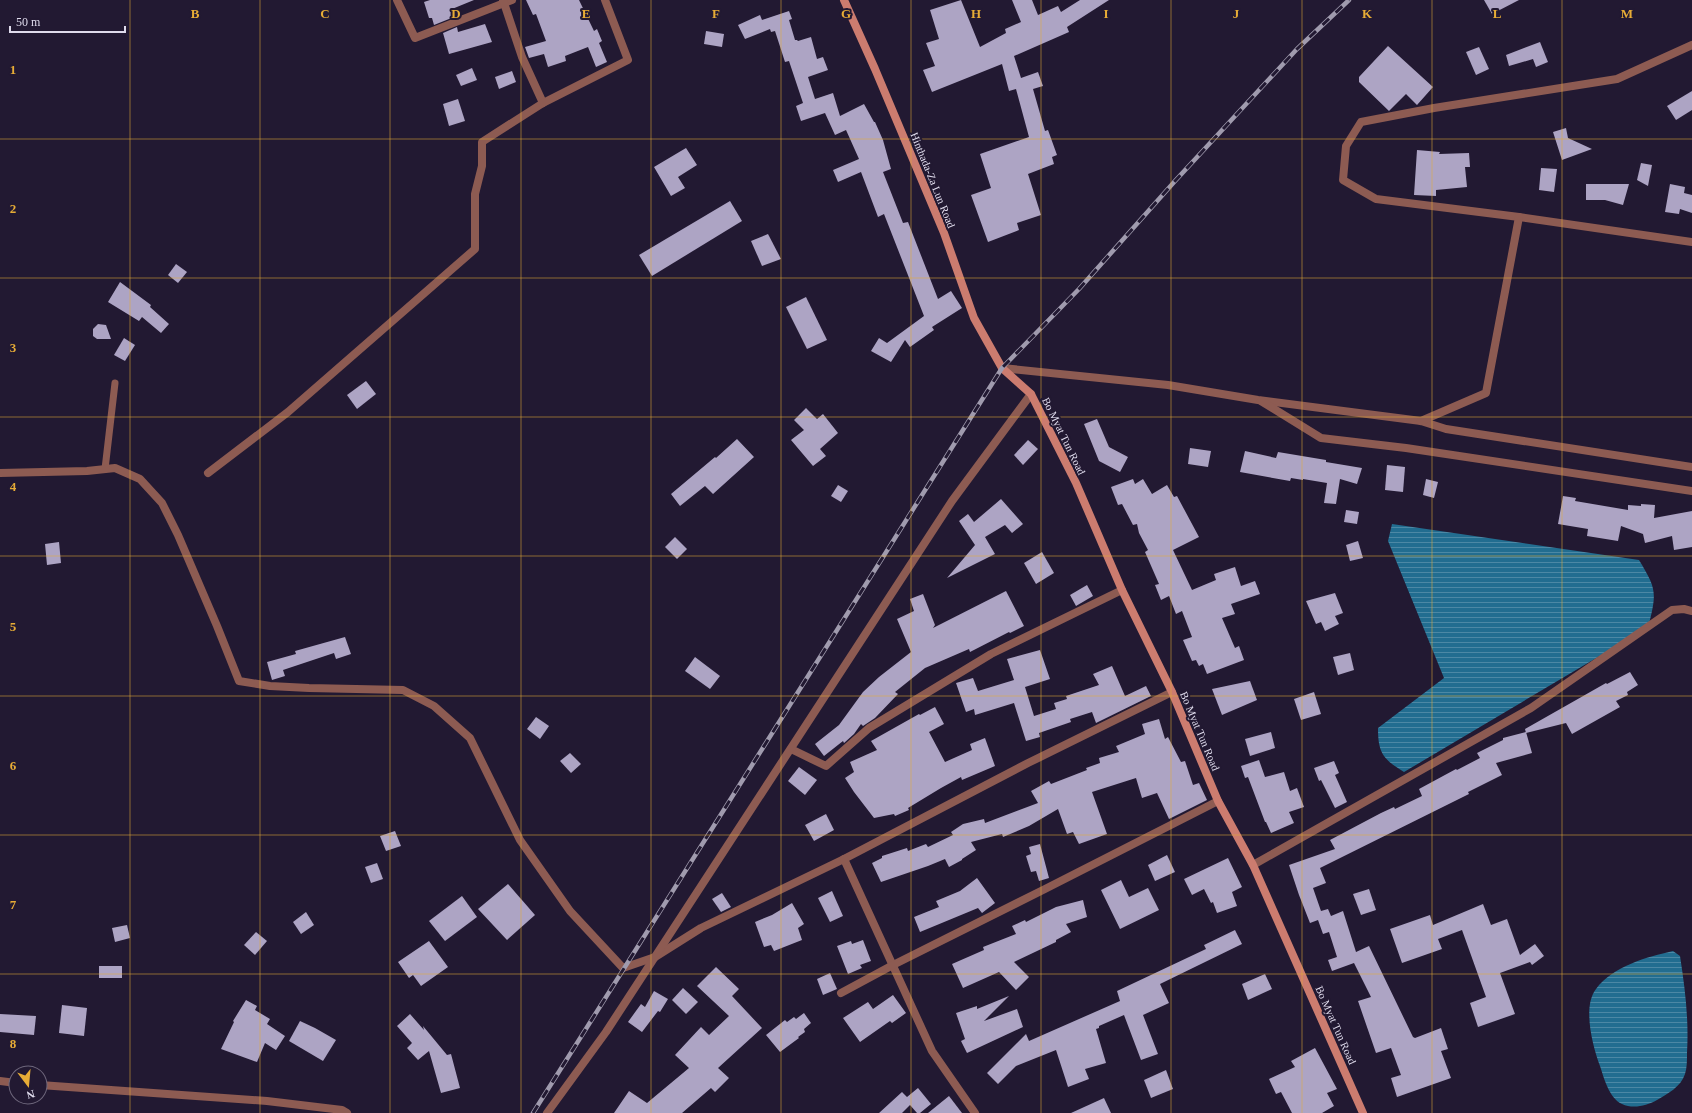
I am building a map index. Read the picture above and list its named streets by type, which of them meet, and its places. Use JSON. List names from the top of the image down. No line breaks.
{"streets":{"main road":["Hinthada-Za Lun Road","Bo Myat Tun Road"]},"crossings":[["Hinthada-Za Lun Road","Bo Myat Tun Road"]],"scale_bar":"50 m","north":"bottom","grid":{"columns":["B","C","D","E","F","G","H","I","J","K","L","M"],"rows":["1","2","3","4","5","6","7","8"]}}
